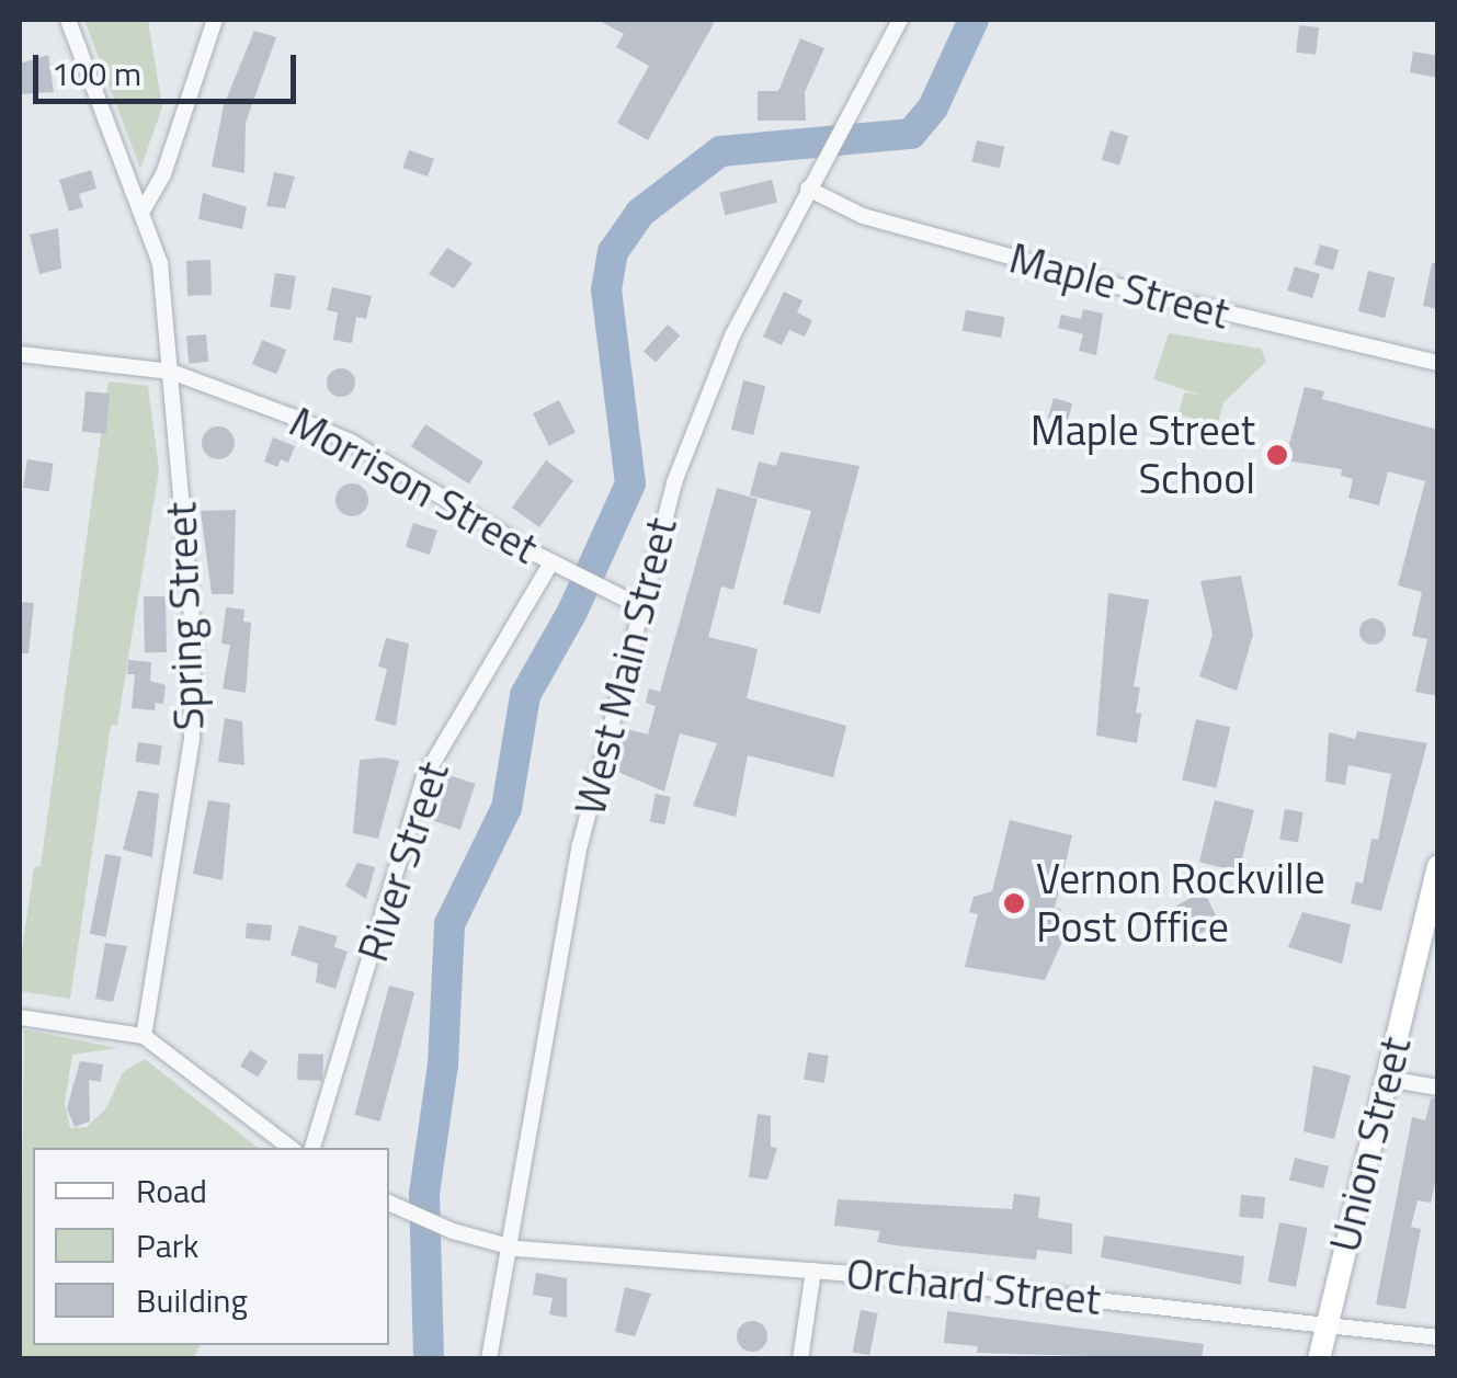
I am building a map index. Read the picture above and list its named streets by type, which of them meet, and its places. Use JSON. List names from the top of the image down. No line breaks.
{"streets":{"main road":["Union Street"],"street":["Maple Street","Morrison Street","Spring Street","West Main Street","River Street","Orchard Street"]},"crossings":[["Maple Street","West Main Street"],["Morrison Street","Spring Street"],["Morrison Street","River Street"],["West Main Street","Orchard Street"],["Union Street","Orchard Street"]],"places":["Maple Street School","Vernon Rockville Post Office"],"legend":["Road","Park","Building"],"scale_bar":"100 m"}
